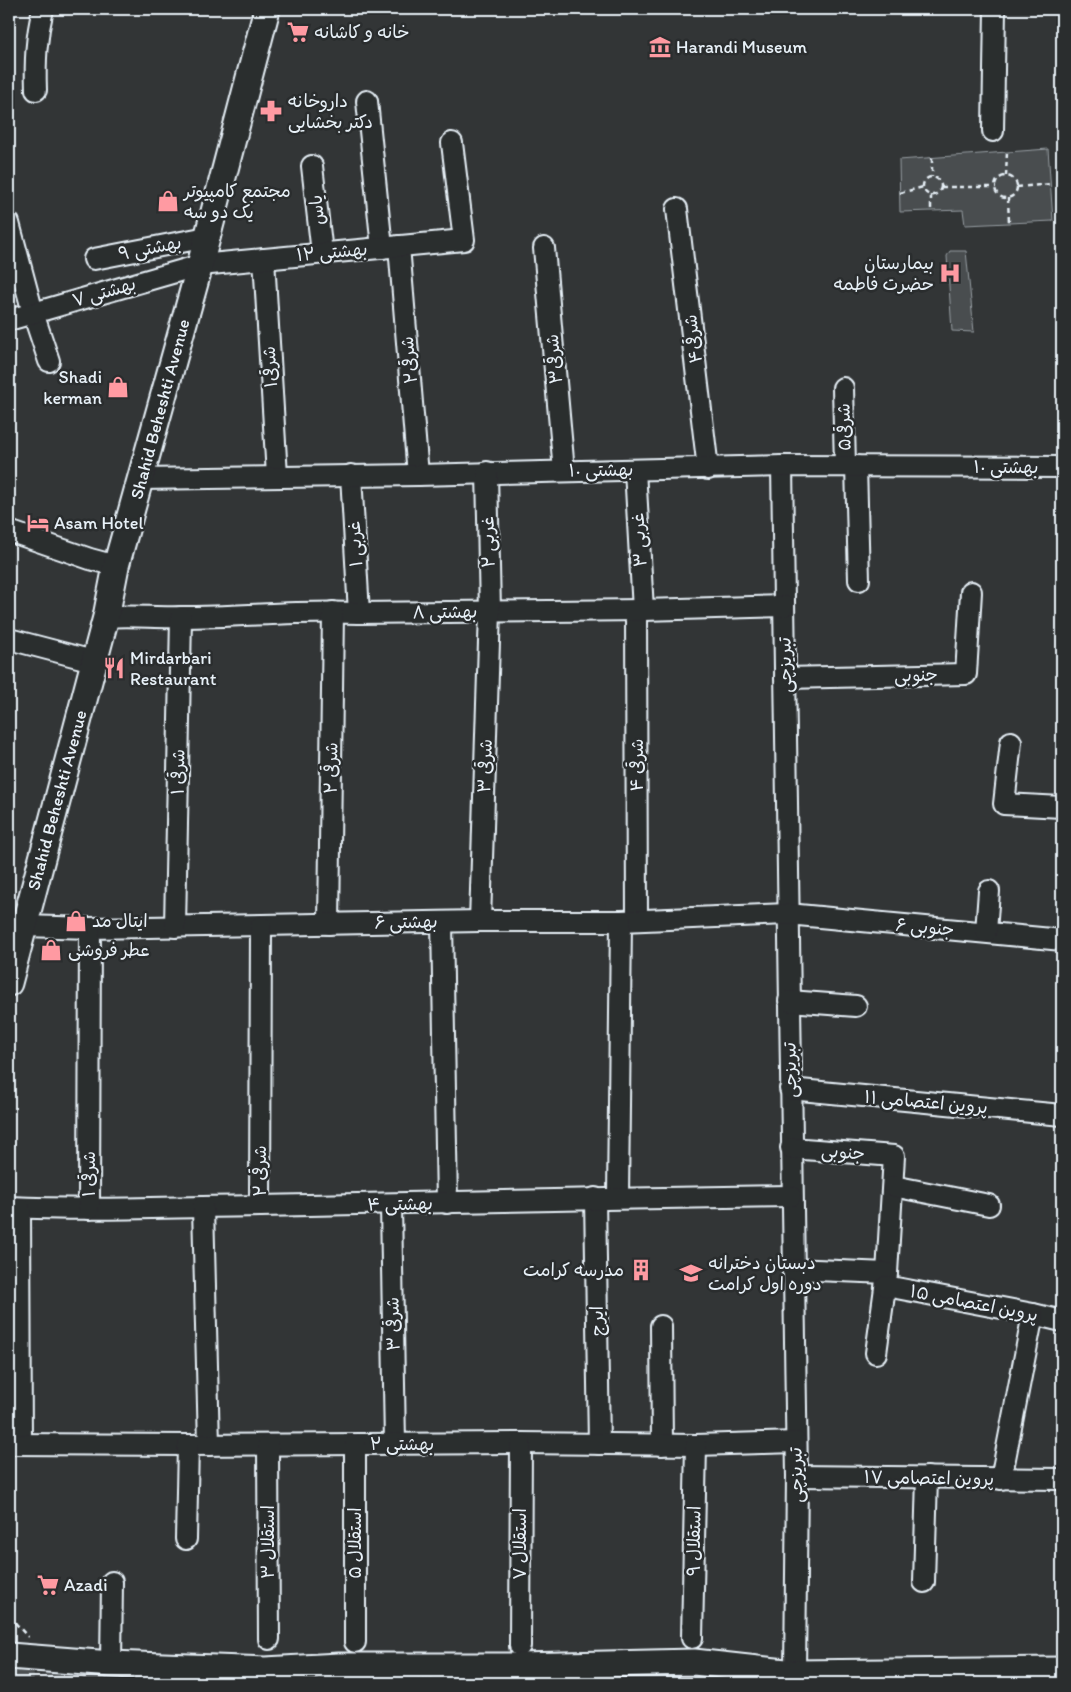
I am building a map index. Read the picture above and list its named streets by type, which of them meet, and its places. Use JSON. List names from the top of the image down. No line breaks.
{"streets":{"main road":["Shahid Beheshti Avenue"],"street":["یاس","بهشتی ۹","بهشتی ۱۲","بهشتی ۷","شرقی۴","شرقی۳","شرقی۲","شرقی۱","شرقی۵","بهشتی ۱۰","غربی ۳","غربی ۲","غربی ۱","بهشتی ۸","تبریزچی","جنوبی","شرقی ۴","شرقی ۳","شرقی ۲","شرقی ۱","بهشتی ۶","جنوبی ۶","پروین اعتصامی ۱۱","بهشتی ۴","پروین اعتصامی ۱۵","ایرج","۳ شرقی","بهشتی ۲","پروین اعتصامی ۱۷","استقلال ۹","استقلال ۳","استقلال ۵","استقلال ۷"]},"crossings":[["یاس","بهشتی ۱۲"],["بهشتی ۹","Shahid Beheshti Avenue"],["بهشتی ۱۲","بهشتی ۷"],["بهشتی ۱۲","شرقی۲"],["بهشتی ۱۲","شرقی۱"],["بهشتی ۱۲","Shahid Beheshti Avenue"],["بهشتی ۷","Shahid Beheshti Avenue"],["شرقی۴","بهشتی ۱۰"],["شرقی۳","بهشتی ۱۰"],["شرقی۲","بهشتی ۱۰"],["شرقی۱","بهشتی ۱۰"],["Shahid Beheshti Avenue","بهشتی ۱۰"],["Shahid Beheshti Avenue","بهشتی ۸"],["Shahid Beheshti Avenue","بهشتی ۶"],["شرقی۵","بهشتی ۱۰"],["بهشتی ۱۰","غربی ۳"],["بهشتی ۱۰","غربی ۲"],["بهشتی ۱۰","غربی ۱"],["بهشتی ۱۰","تبریزچی"],["غربی ۳","بهشتی ۸"],["غربی ۳","شرقی ۴"],["غربی ۲","بهشتی ۸"],["غربی ۲","شرقی ۳"],["غربی ۱","بهشتی ۸"],["بهشتی ۸","تبریزچی"],["بهشتی ۸","شرقی ۴"],["بهشتی ۸","شرقی ۳"],["بهشتی ۸","شرقی ۲"],["بهشتی ۸","شرقی ۱"],["تبریزچی","جنوبی"],["تبریزچی","بهشتی ۶"],["تبریزچی","جنوبی ۶"],["تبریزچی","پروین اعتصامی ۱۱"],["تبریزچی","بهشتی ۴"],["تبریزچی","بهشتی ۲"],["تبریزچی","پروین اعتصامی ۱۷"],["شرقی ۴","بهشتی ۶"],["شرقی ۴","بهشتی ۴"],["شرقی ۳","بهشتی ۶"],["شرقی ۲","بهشتی ۶"],["شرقی ۲","بهشتی ۴"],["شرقی ۱","بهشتی ۶"],["شرقی ۱","بهشتی ۴"],["بهشتی ۶","جنوبی ۶"],["بهشتی ۴","ایرج"],["بهشتی ۴","۳ شرقی"],["ایرج","بهشتی ۲"],["۳ شرقی","بهشتی ۲"],["بهشتی ۲","استقلال ۹"],["بهشتی ۲","استقلال ۳"],["بهشتی ۲","استقلال ۵"],["بهشتی ۲","استقلال ۷"]],"places":{"supermarket":["خانه و کاشانه","Azadi"],"museum":["Harandi Museum"],"pharmacy":["داروخانه دکتر بخشایی"],"shop":["مجتمع کامپیوتر یک دو سه","Shadi kerman","ایتال مد","عطر فروشی"],"hospital":["بیمارستان حضرت فاطمه"],"hotel":["Asam Hotel"],"restaurant":["Mirdarbari Restaurant"],"building":["مدرسه کرامت"],"school or university":["دبستان دخترانه دوره اول کرامت"]}}
